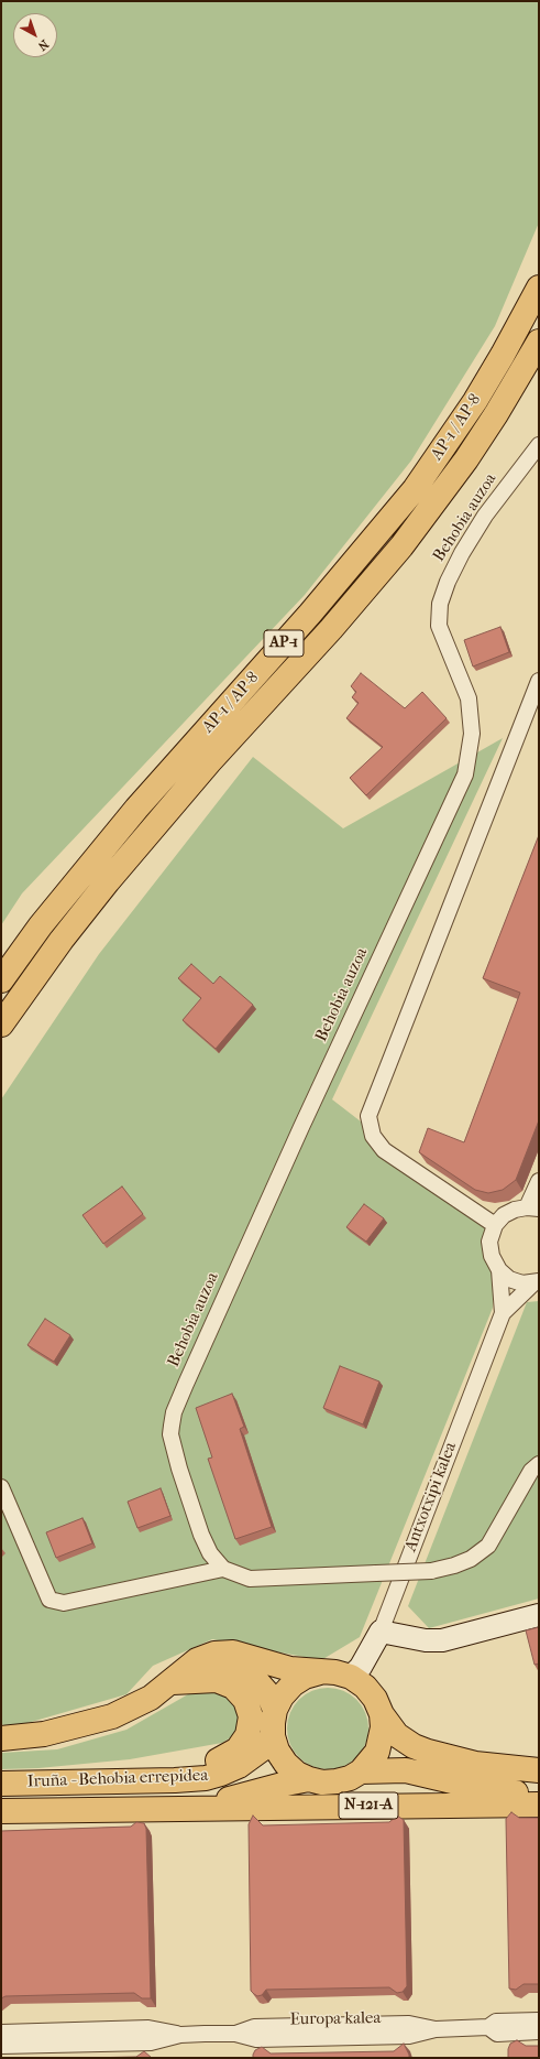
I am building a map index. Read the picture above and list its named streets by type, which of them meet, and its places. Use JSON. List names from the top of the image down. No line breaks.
{"streets":{"highway":["AP-1 / AP-8","AP-1","Iruña - Behobia errepidea","N-121-A"],"street":["Behobia auzoa","Antxotxipi kalea","Europa kalea"]},"crossings":[["Antxotxipi kalea","Iruña - Behobia errepidea"],["Antxotxipi kalea","N-121-A"],["Iruña - Behobia errepidea","N-121-A"]],"north":"bottom right"}
